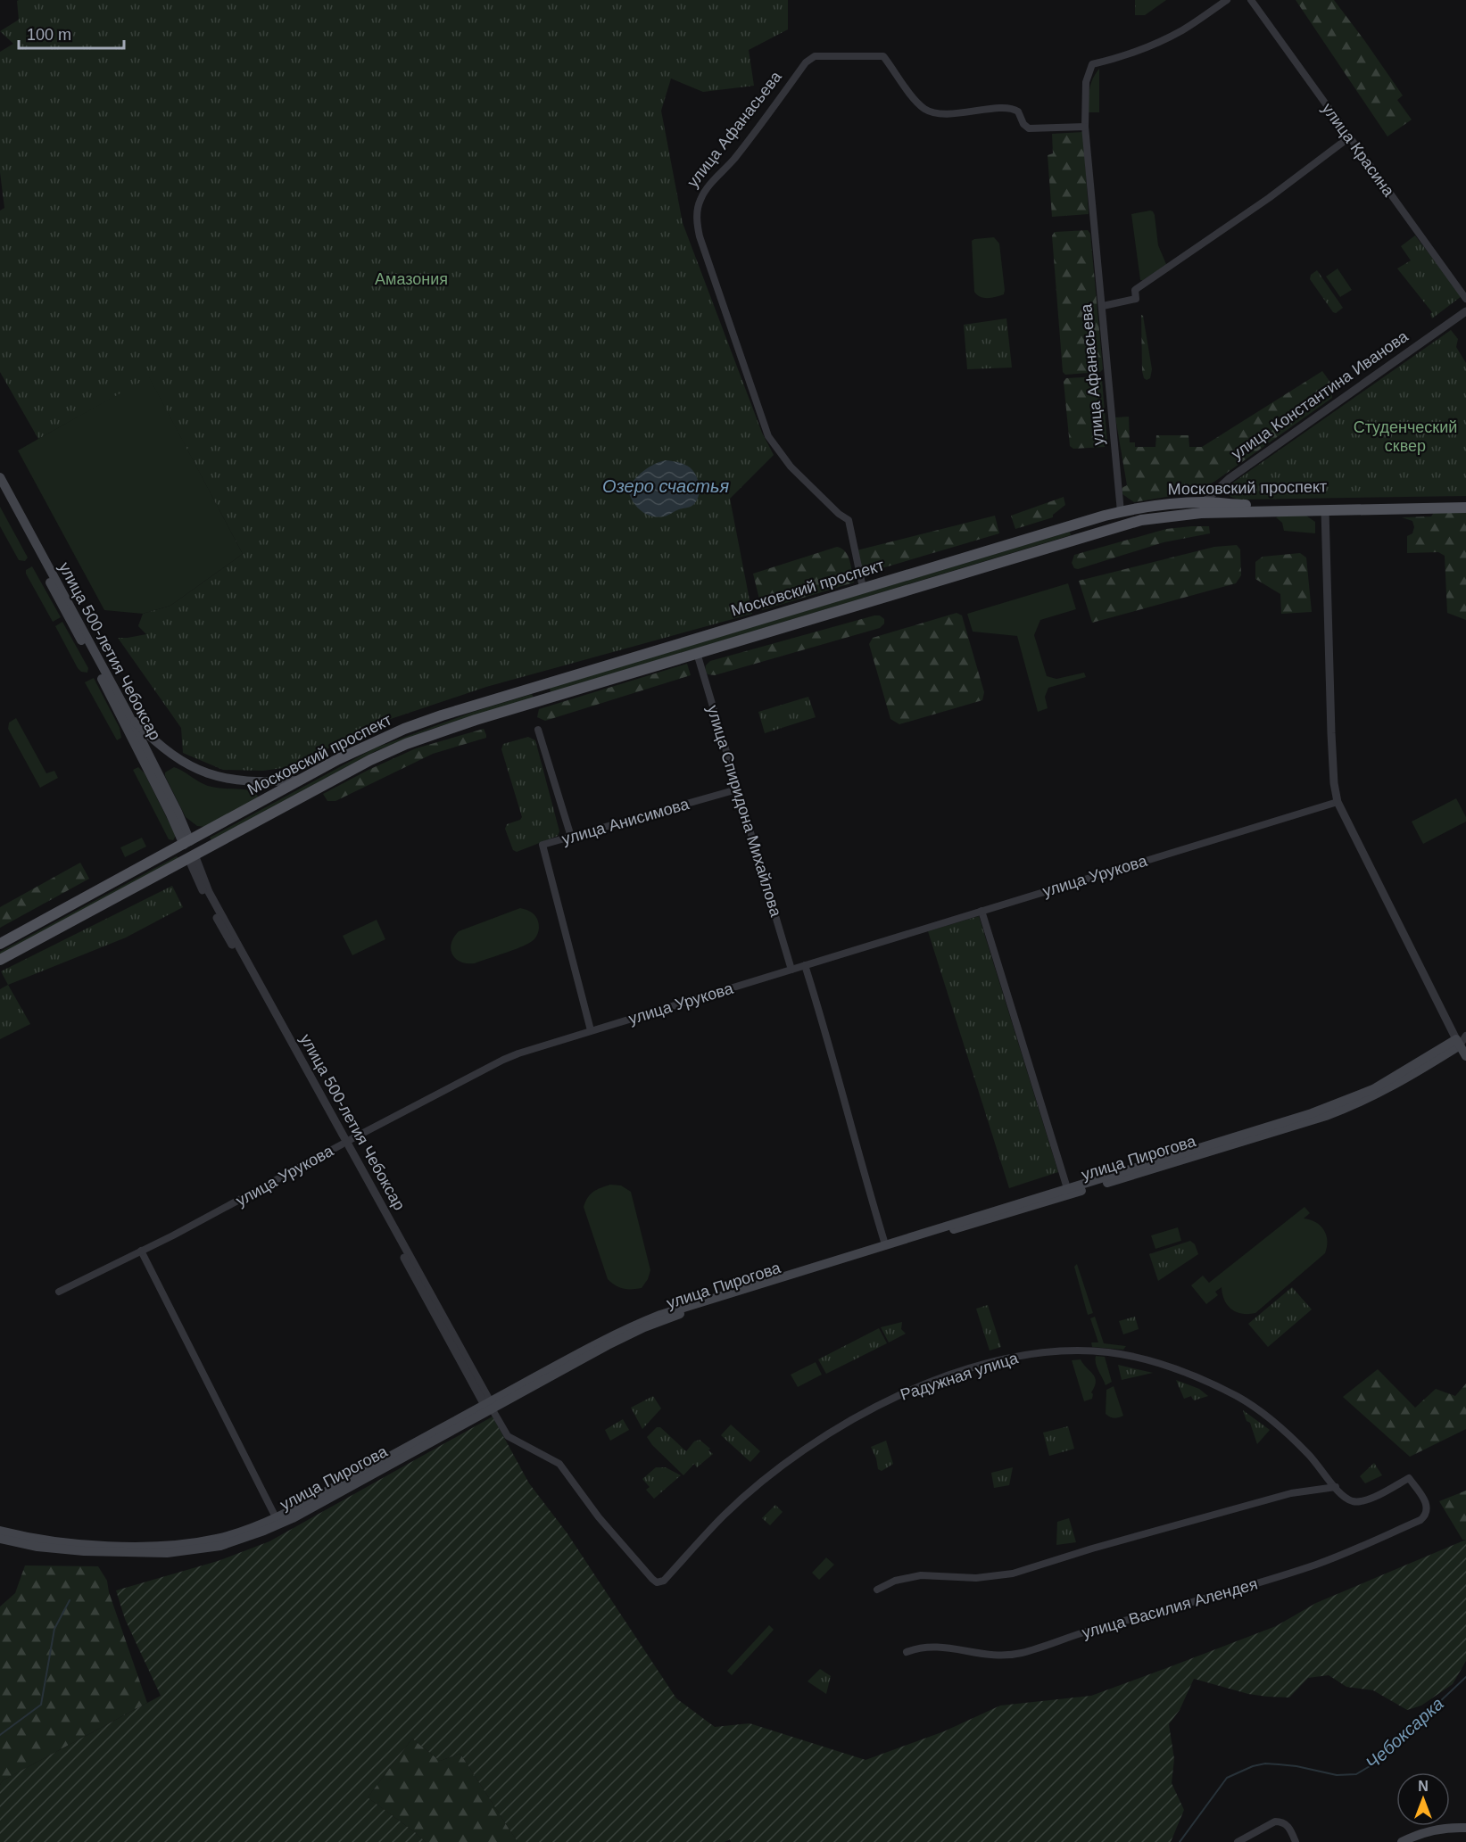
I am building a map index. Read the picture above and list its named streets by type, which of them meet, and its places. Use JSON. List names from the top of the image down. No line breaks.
{"streets":{"main road":["улица Афанасьева","Московский проспект","улица 500-летия Чебоксар","улица Пирогова"],"street":["улица Красина","улица Константина Иванова","улица Спиридона Михайлова","улица Анисимова","улица Урукова","Радужная улица","улица Василия Алендея"]},"crossings":[["улица Афанасьева","Московский проспект"],["улица Константина Иванова","Московский проспект"],["Московский проспект","улица 500-летия Чебоксар"],["Московский проспект","улица Спиридона Михайлова"],["улица 500-летия Чебоксар","улица Урукова"],["улица 500-летия Чебоксар","улица Пирогова"],["улица 500-летия Чебоксар","Радужная улица"],["улица Спиридона Михайлова","улица Анисимова"],["улица Спиридона Михайлова","улица Урукова"],["улица Анисимова","улица Урукова"],["улица Пирогова","Радужная улица"],["Радужная улица","улица Василия Алендея"]],"water":["Озеро счастья","Чебоксарка"],"parks":["Амазония","Студенческий сквер"],"scale_bar":"100 m","north":"top"}
